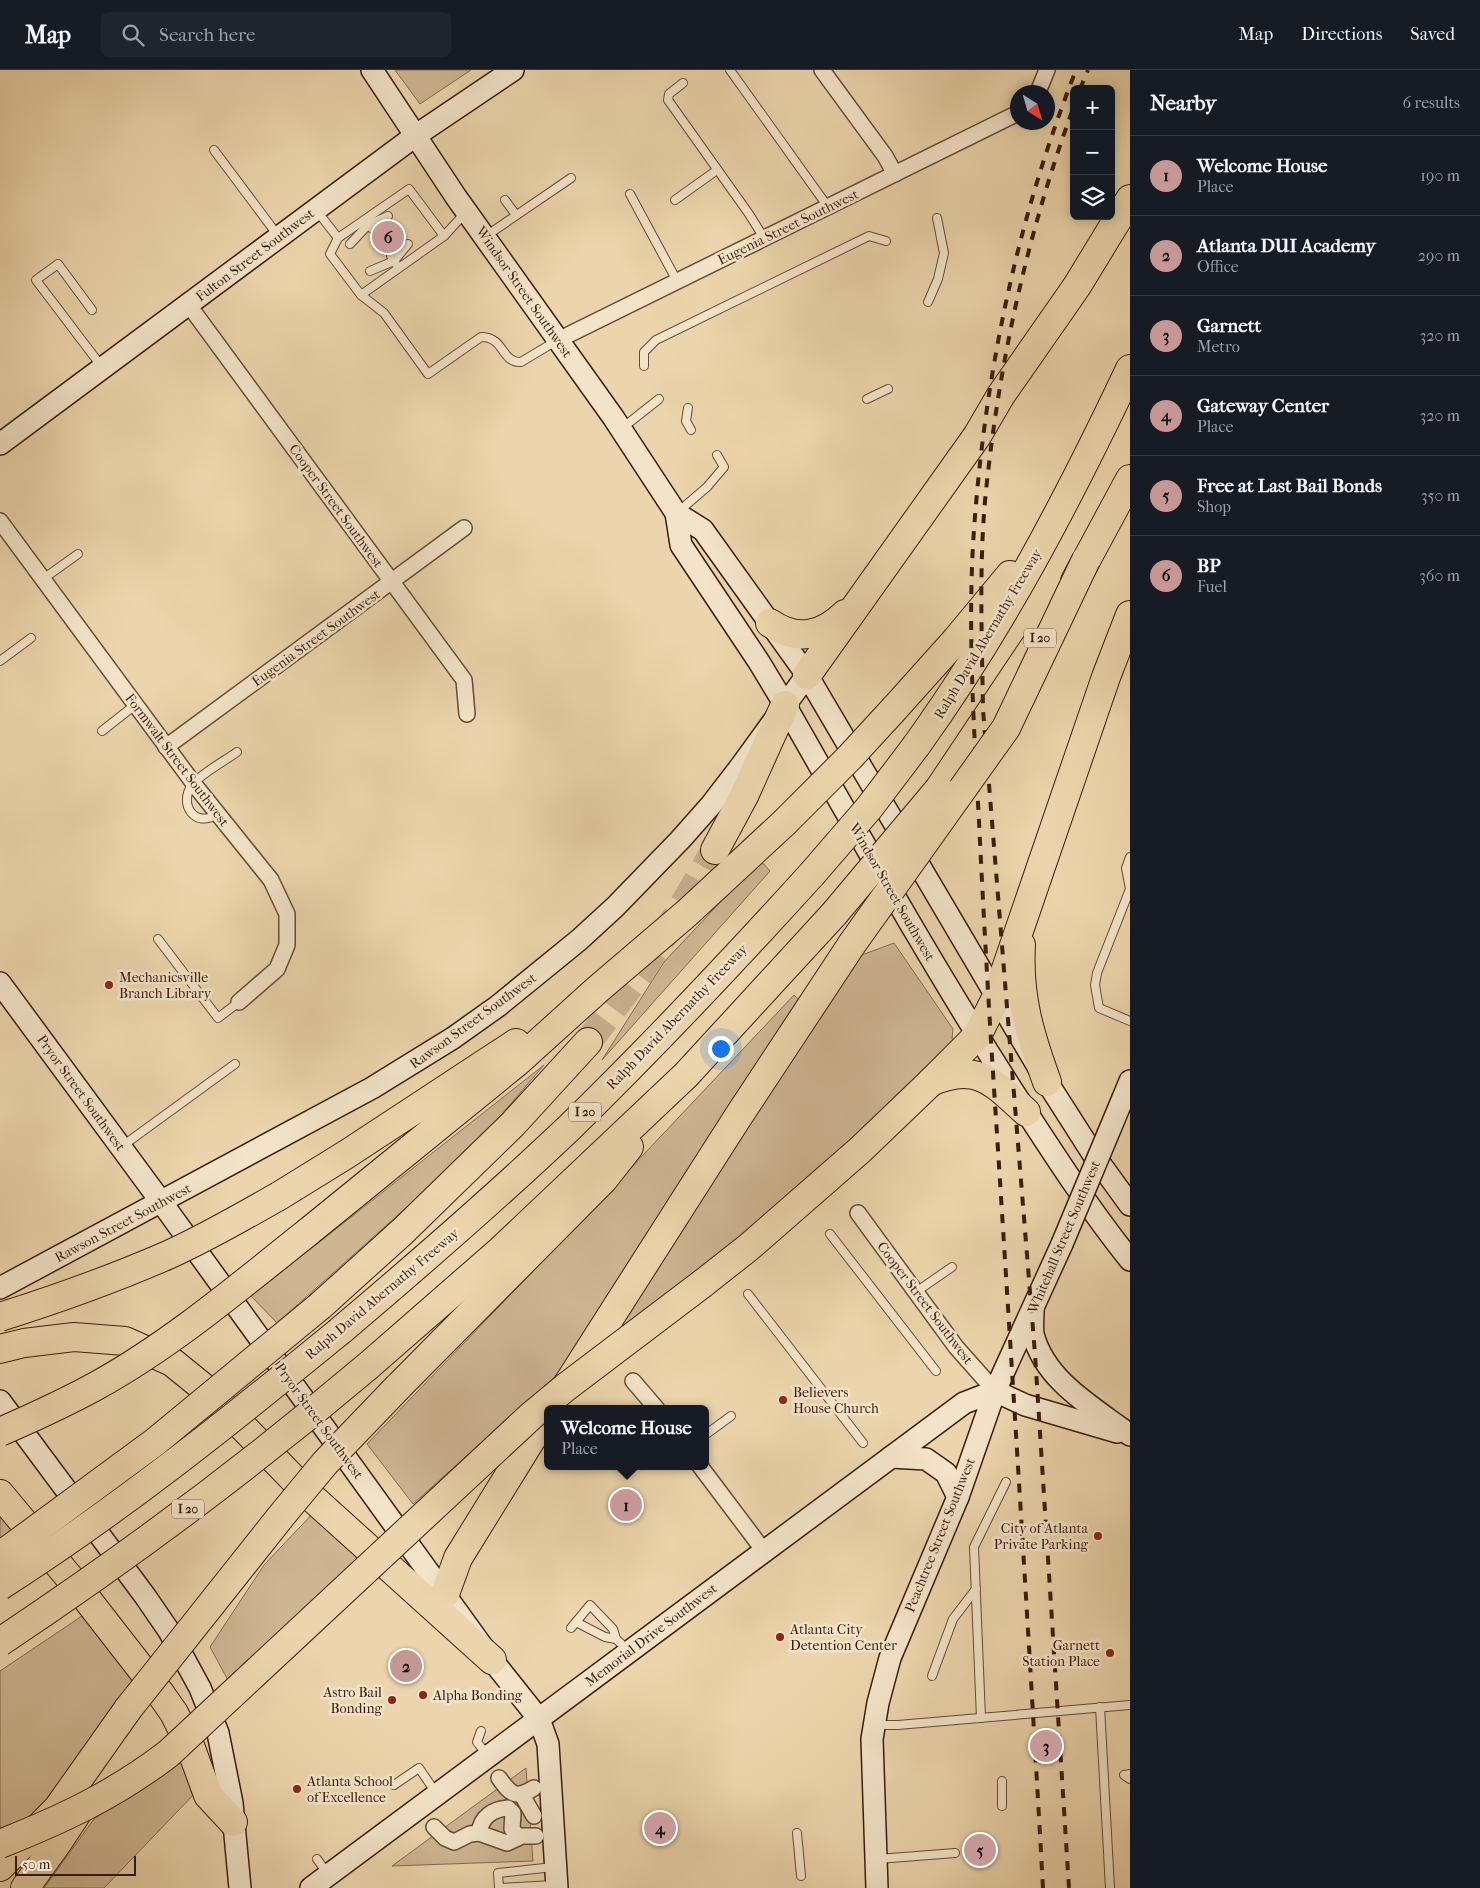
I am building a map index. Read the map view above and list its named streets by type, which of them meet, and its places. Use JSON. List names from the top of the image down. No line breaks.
{"streets":{"highway":["Ralph David Abernathy Freeway","I 20"],"main road":["Fulton Street Southwest","Windsor Street Southwest","Rawson Street Southwest","Pryor Street Southwest","Whitehall Street Southwest","Peachtree Street Southwest","Memorial Drive Southwest"],"street":["Eugenia Street Southwest","Cooper Street Southwest","Formwalt Street Southwest"]},"crossings":[["Eugenia Street Southwest","Windsor Street Southwest"],["Eugenia Street Southwest","Cooper Street Southwest"],["Eugenia Street Southwest","Formwalt Street Southwest"],["Fulton Street Southwest","Windsor Street Southwest"],["Fulton Street Southwest","Cooper Street Southwest"],["Windsor Street Southwest","Rawson Street Southwest"],["Cooper Street Southwest","Whitehall Street Southwest"],["Cooper Street Southwest","Peachtree Street Southwest"],["Cooper Street Southwest","Memorial Drive Southwest"],["Rawson Street Southwest","Pryor Street Southwest"],["Pryor Street Southwest","Memorial Drive Southwest"],["Whitehall Street Southwest","Peachtree Street Southwest"],["Whitehall Street Southwest","Memorial Drive Southwest"],["Peachtree Street Southwest","Memorial Drive Southwest"]],"places":["Mechanicsville Branch Library","Believers House Church","City of Atlanta Private Parking","Atlanta City Detention Center","Garnett Station Place","Alpha Bonding","Astro Bail Bonding","Atlanta School of Excellence"],"scale_bar":"50 m","north":"bottom right","page":{"header":"Map","search":"Search here","nav":["Map","Directions","Saved"],"heading":["Nearby","6 results"],"map_buttons":["+","−"],"list":[{"mark":"1","name":"Welcome House","note":"Place","value":"190 m"},{"mark":"2","name":"Atlanta DUI Academy","note":"Office","value":"290 m"},{"mark":"3","name":"Garnett","note":"Metro","value":"320 m"},{"mark":"4","name":"Gateway Center","note":"Place","value":"320 m"},{"mark":"5","name":"Free at Last Bail Bonds","note":"Shop","value":"350 m"},{"mark":"6","name":"BP","note":"Fuel","value":"360 m"}],"pins":["6","1","2","3","4","5"],"popup":["Welcome House","Place"],"scale":"50 m"}}
